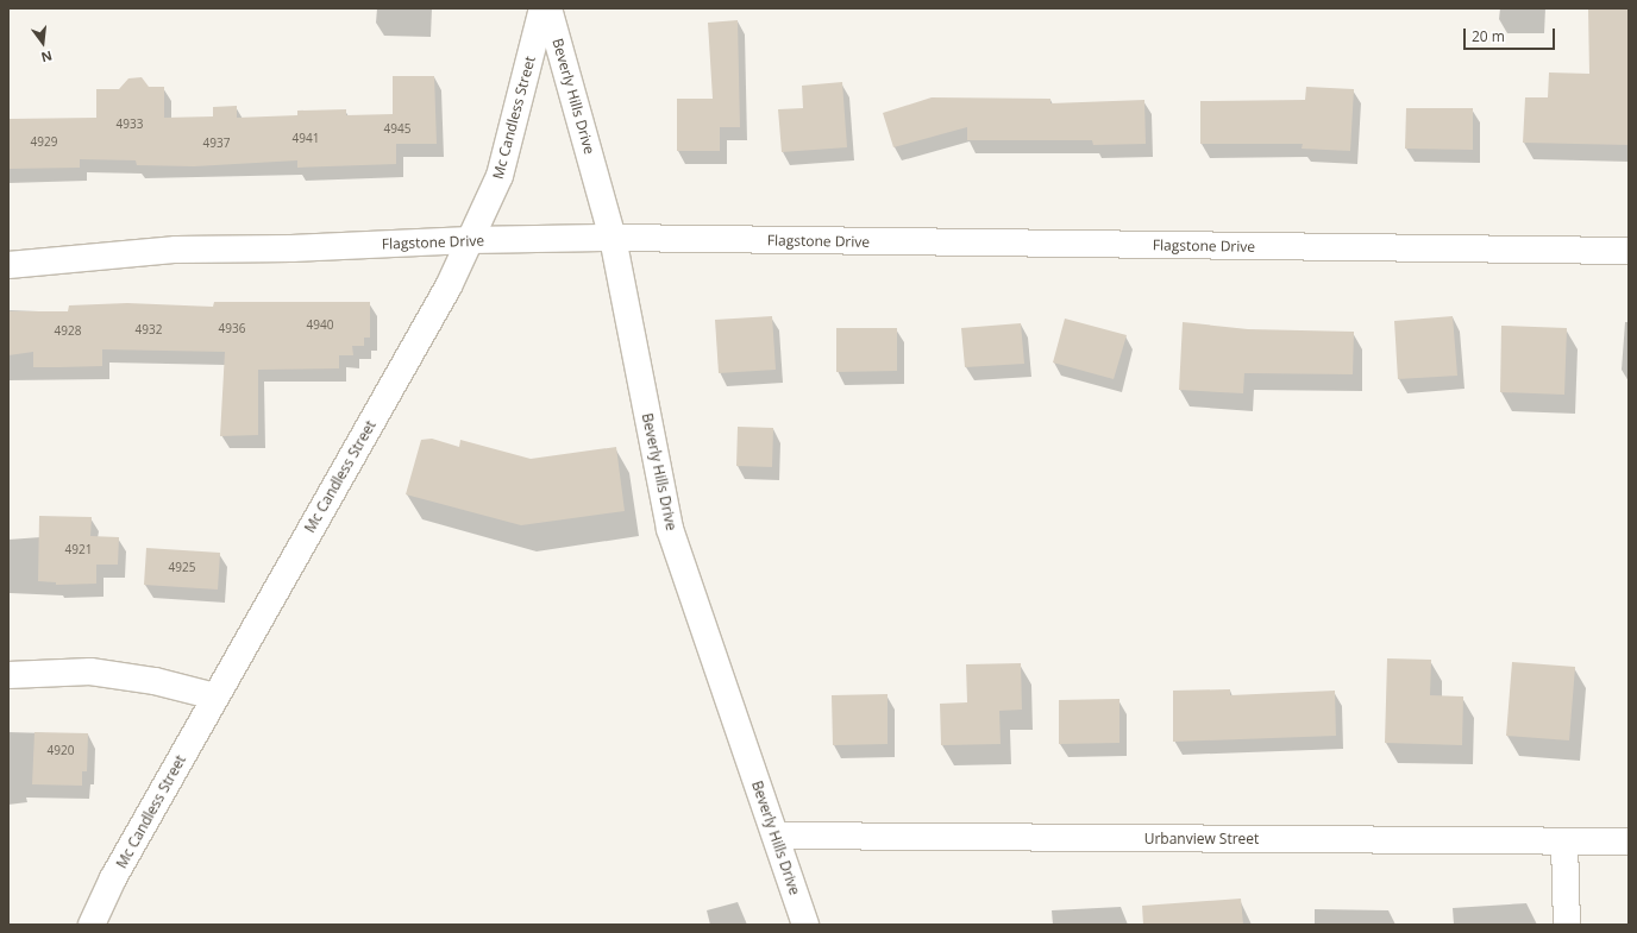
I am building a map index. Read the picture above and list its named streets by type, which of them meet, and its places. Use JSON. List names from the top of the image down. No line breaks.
{"streets":{"street":["Beverly Hills Drive","Mc Candless Street","Flagstone Drive","Urbanview Street"]},"crossings":[["Beverly Hills Drive","Flagstone Drive"],["Beverly Hills Drive","Urbanview Street"],["Mc Candless Street","Flagstone Drive"]],"house_numbers":["4933","4945","4941","4929","4937","4940","4936","4932","4928","4921","4925","4920"],"scale_bar":"20 m","north":"bottom"}
